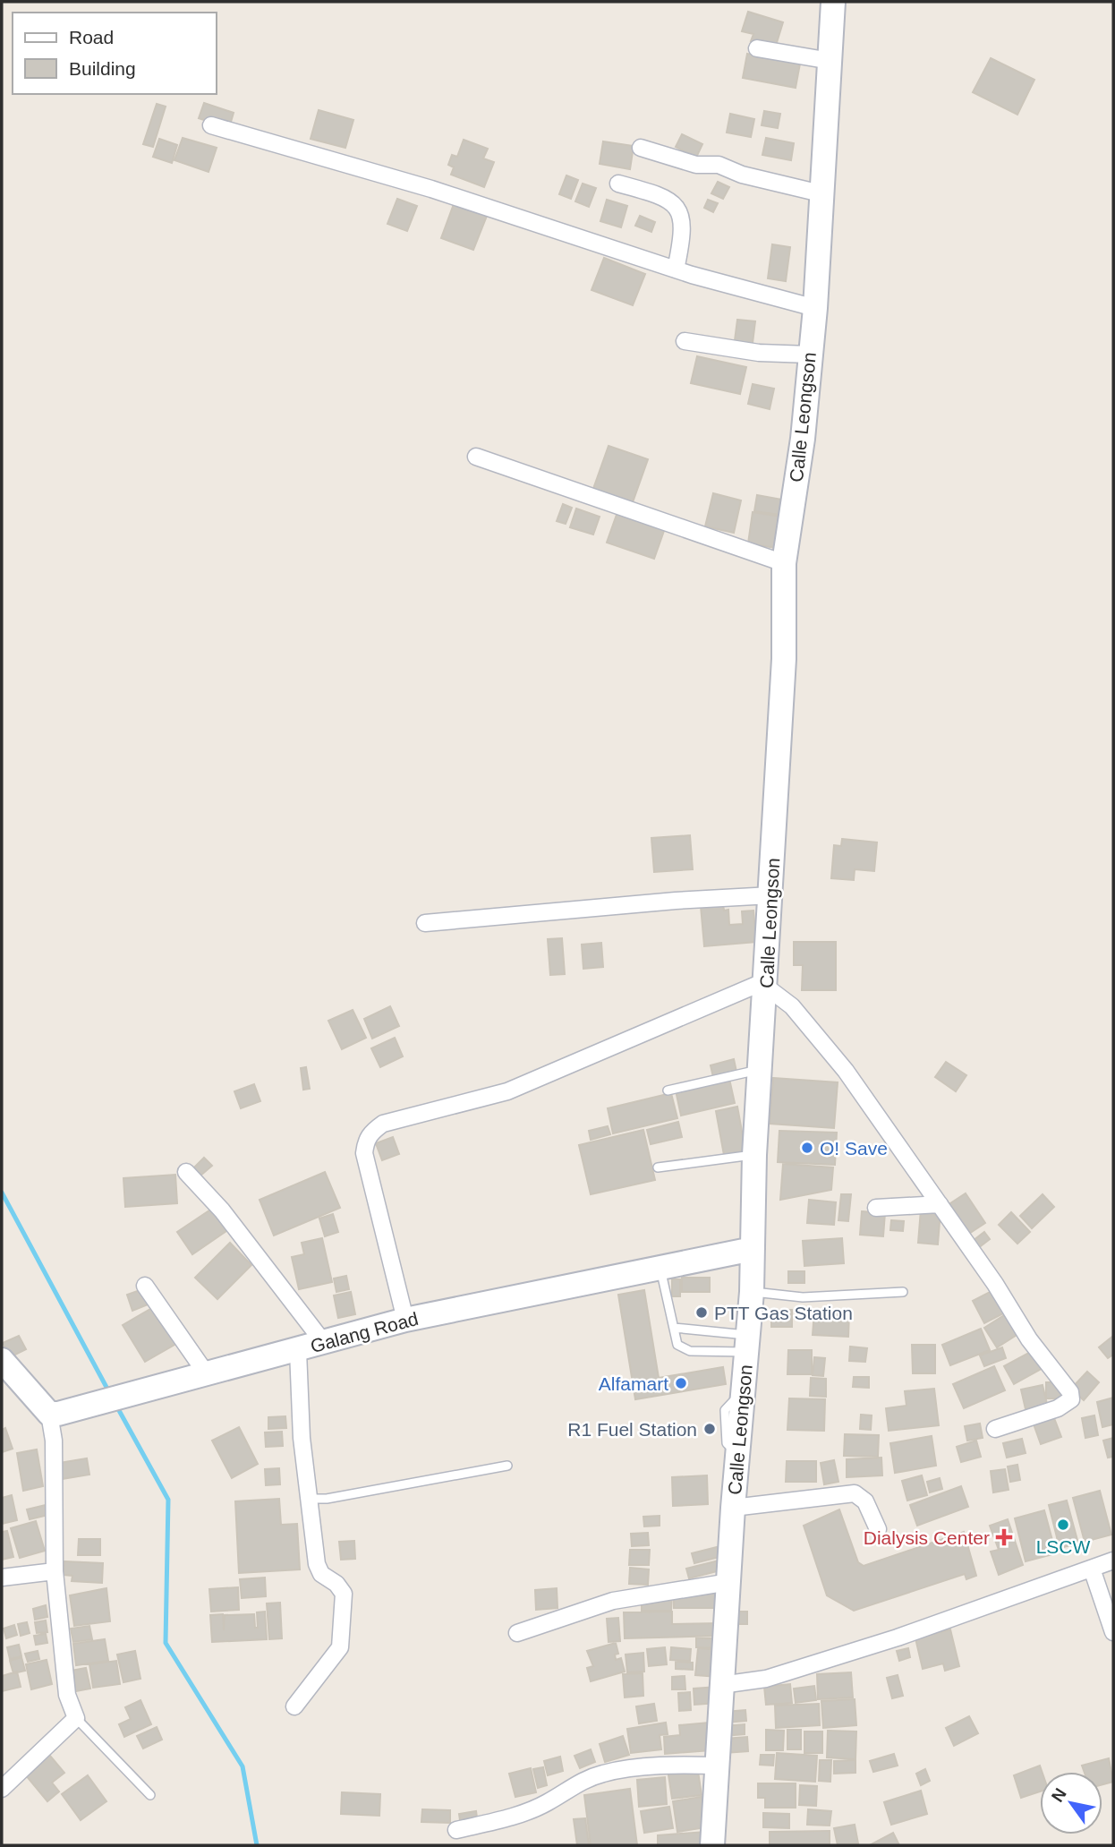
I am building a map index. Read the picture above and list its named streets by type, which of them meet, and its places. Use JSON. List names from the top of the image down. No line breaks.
{"streets":{"main road":["Calle Leongson","Galang Road"]},"crossings":[["Calle Leongson","Galang Road"]],"places":{"other":["O! Save","PTT Gas Station","Alfamart","R1 Fuel Station","LSCW"],"health":["Dialysis Center"]},"legend":["Road","Building"],"north":"top left"}
